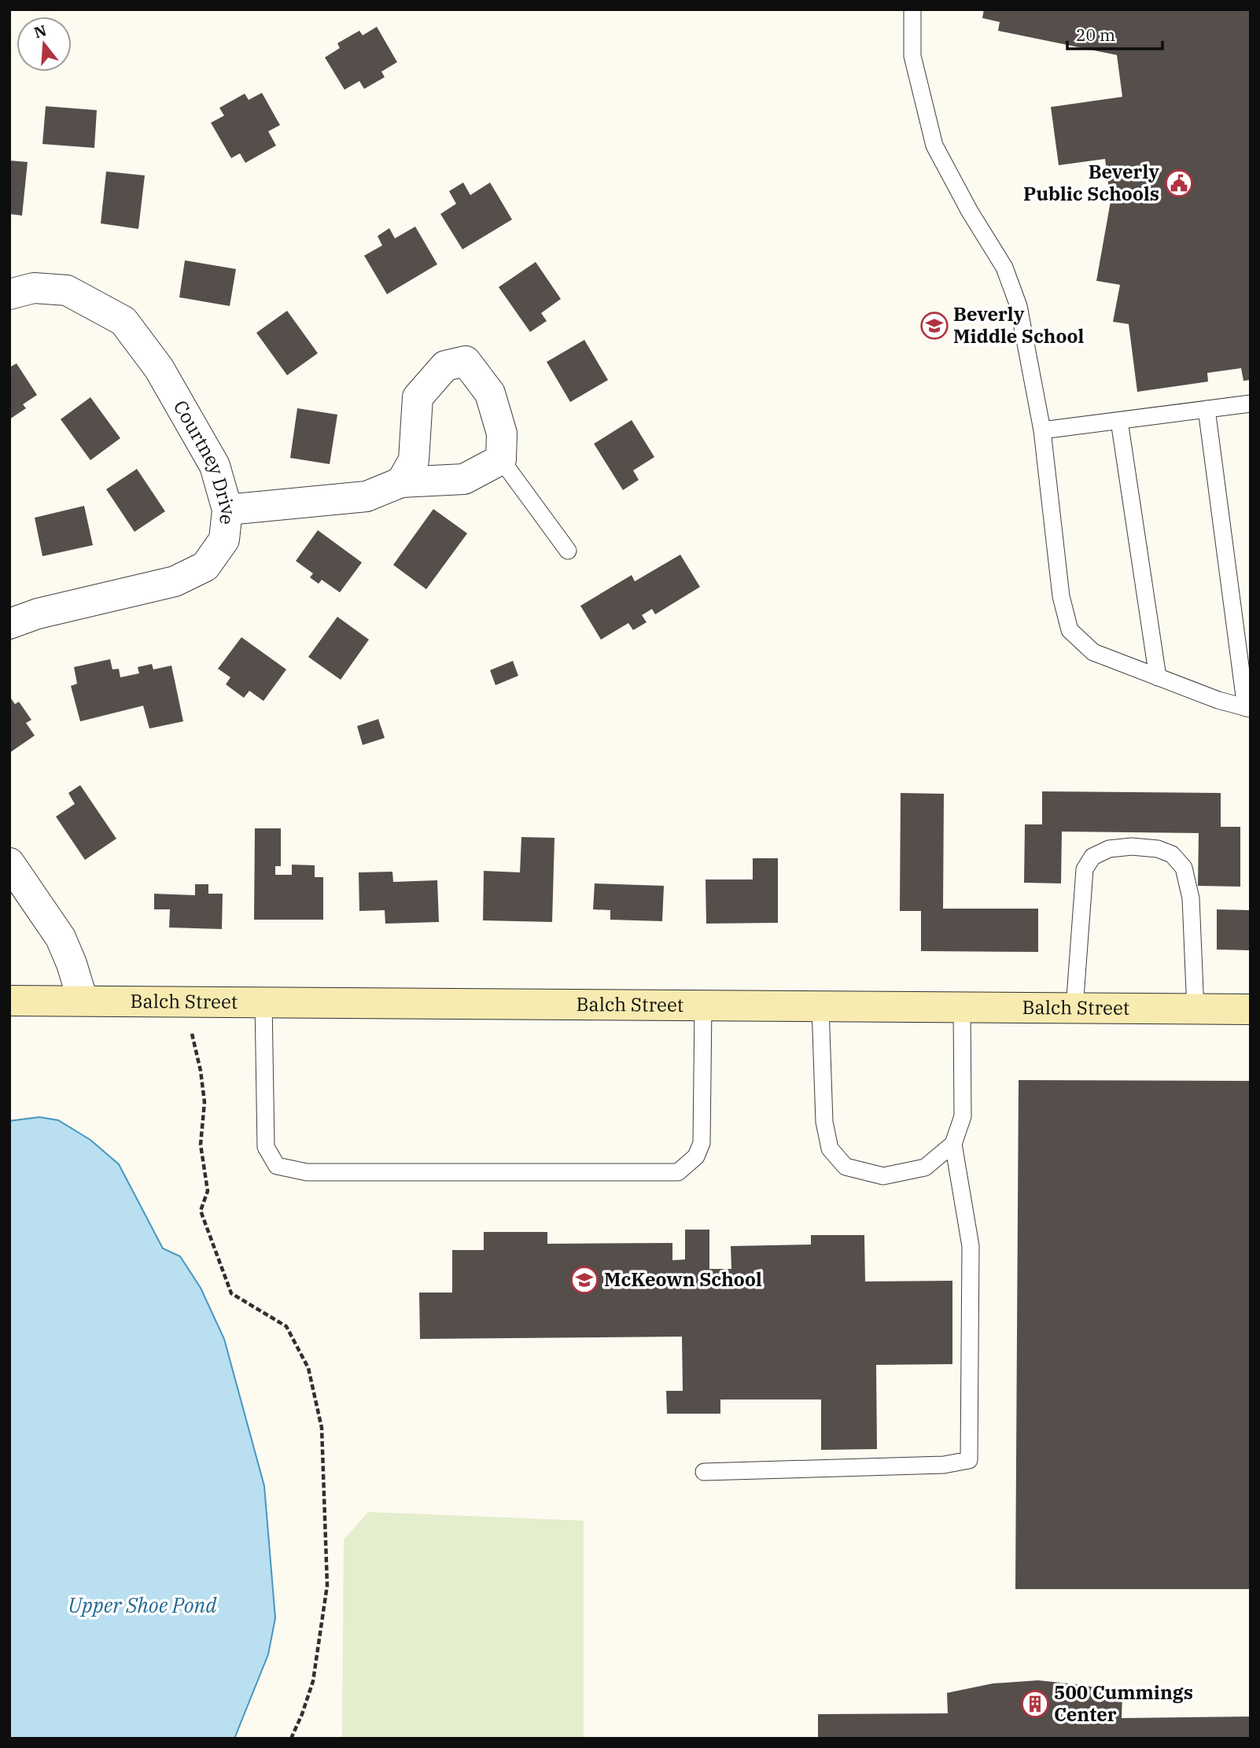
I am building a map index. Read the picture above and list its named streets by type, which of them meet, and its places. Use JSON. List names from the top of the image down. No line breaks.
{"streets":{"street":["Courtney Drive","Balch Street"]},"water":["Upper Shoe Pond"],"places":{"public building":["Beverly Public Schools"],"school or university":["Beverly Middle School","McKeown School"],"building":["500 Cummings Center"]},"scale_bar":"20 m","north":"top"}
